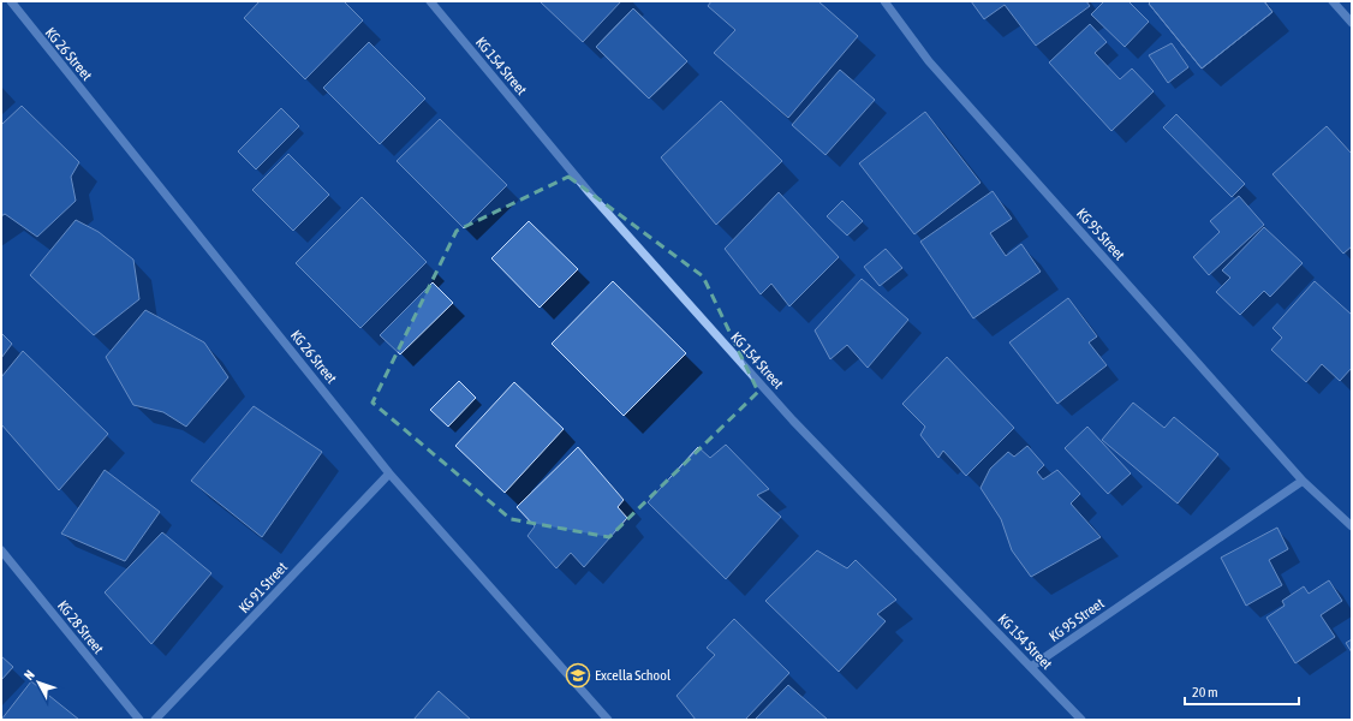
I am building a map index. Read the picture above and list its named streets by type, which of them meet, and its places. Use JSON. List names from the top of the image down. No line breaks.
{"streets":{"street":["KG 26 Street","KG 154 Street","KG 95 Street","KG 91 Street","KG 28 Street"]},"crossings":[["KG 26 Street","KG 91 Street"],["KG 154 Street","KG 95 Street"]],"places":{"school or university":["Excella School"]},"scale_bar":"20 m","north":"top left"}
